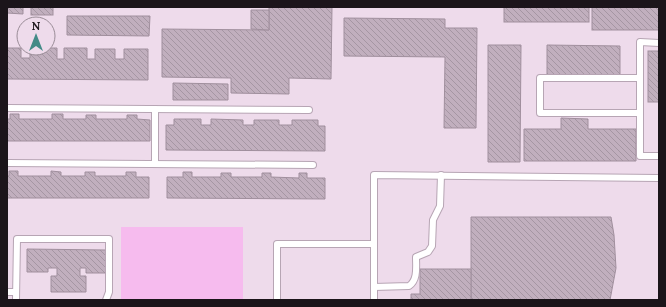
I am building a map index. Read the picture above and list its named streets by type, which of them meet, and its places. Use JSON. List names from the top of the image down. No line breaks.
{"north":"top"}
